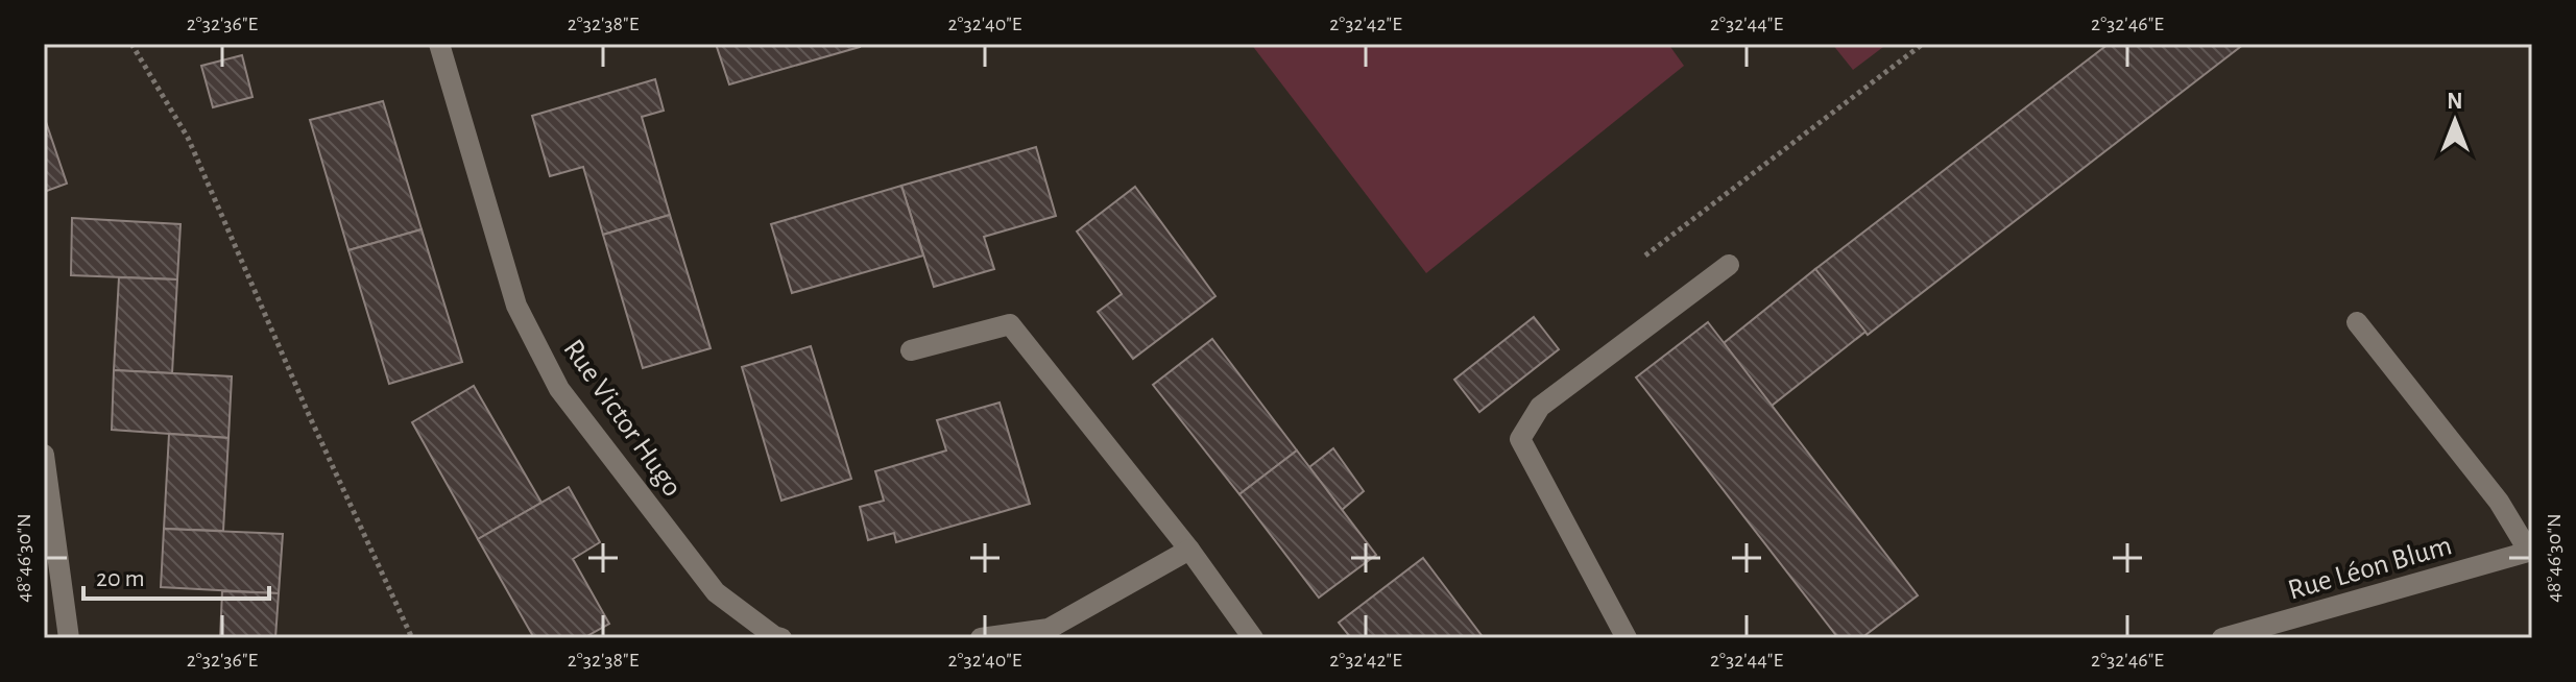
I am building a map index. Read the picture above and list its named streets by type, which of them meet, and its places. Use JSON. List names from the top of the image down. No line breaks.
{"streets":{"street":["Rue Victor Hugo","Rue Léon Blum"]},"scale_bar":"20 m","north":"top","coordinates":["2°32'36\"E","2°32'38\"E","2°32'40\"E","2°32'42\"E","2°32'44\"E","2°32'46\"E","48°46'30\"N"]}
